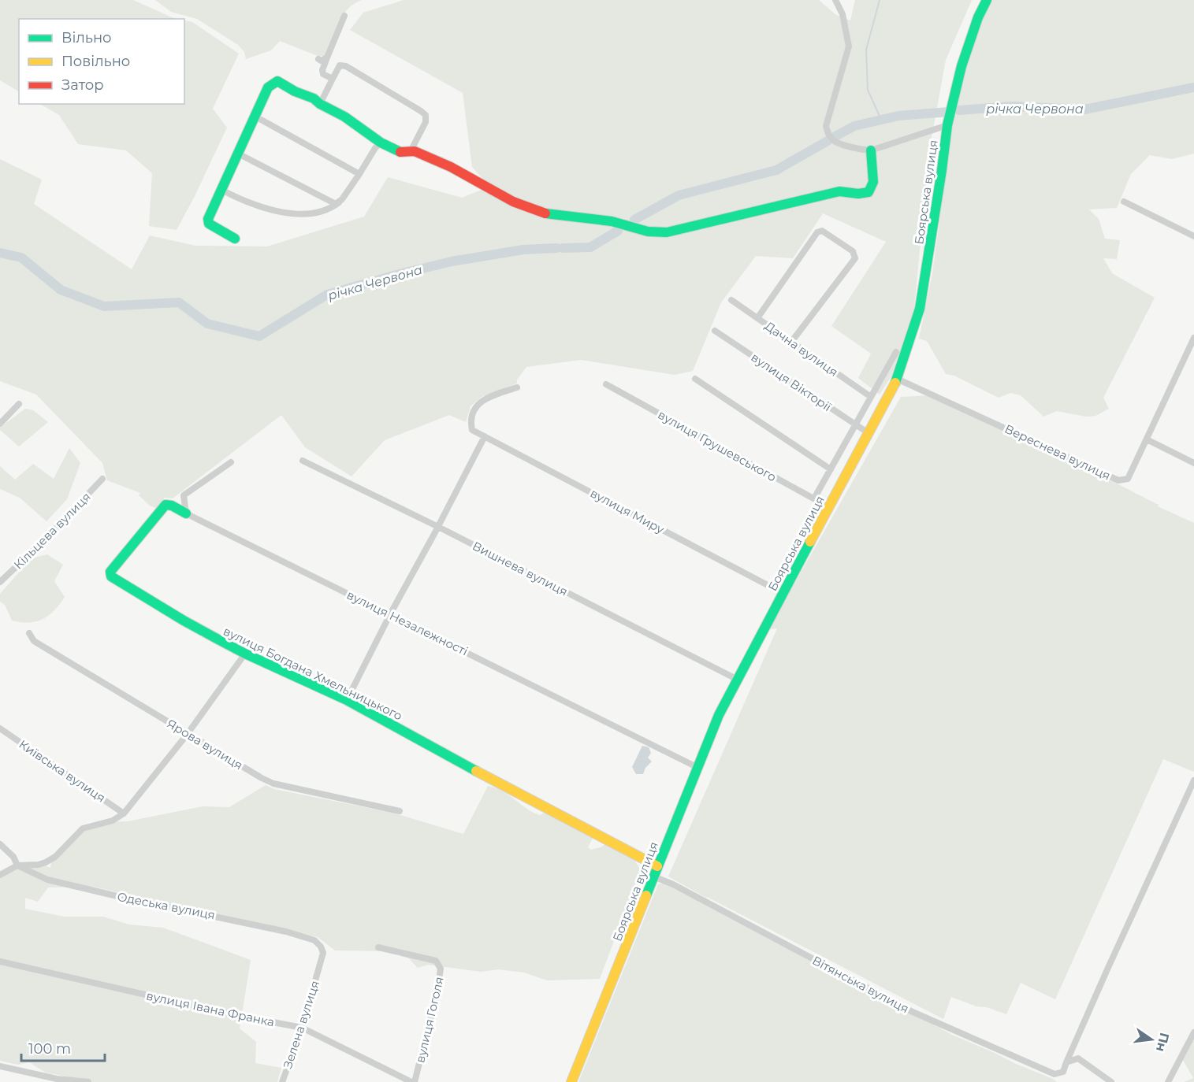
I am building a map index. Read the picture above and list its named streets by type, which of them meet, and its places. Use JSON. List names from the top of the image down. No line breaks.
{"streets":{"street":["Боярська вулиця","Дачна вулиця","вулиця Вікторії","вулиця Грушевського","Вереснева вулиця","вулиця Миру","Кільцева вулиця","Вишнева вулиця","вулиця Незалежності","вулиця Богдана Хмельницького","Ярова вулиця","Київська вулиця","Одеська вулиця","Вітянська вулиця","вулиця Івана Франка","вулиця Гоголя","Зелена вулиця"]},"crossings":[["Боярська вулиця","вулиця Вікторії"],["Боярська вулиця","вулиця Грушевського"],["Боярська вулиця","Вереснева вулиця"],["Боярська вулиця","вулиця Миру"],["Боярська вулиця","Вишнева вулиця"],["Боярська вулиця","вулиця Незалежності"],["Боярська вулиця","вулиця Богдана Хмельницького"],["Боярська вулиця","Вітянська вулиця"],["вулиця Незалежності","вулиця Богдана Хмельницького"],["Одеська вулиця","Зелена вулиця"],["вулиця Івана Франка","вулиця Гоголя"],["вулиця Івана Франка","Зелена вулиця"]],"water":["річка Червона"],"legend":["Вільно","Повільно","Затор"],"scale_bar":"100 m","north":"right"}
